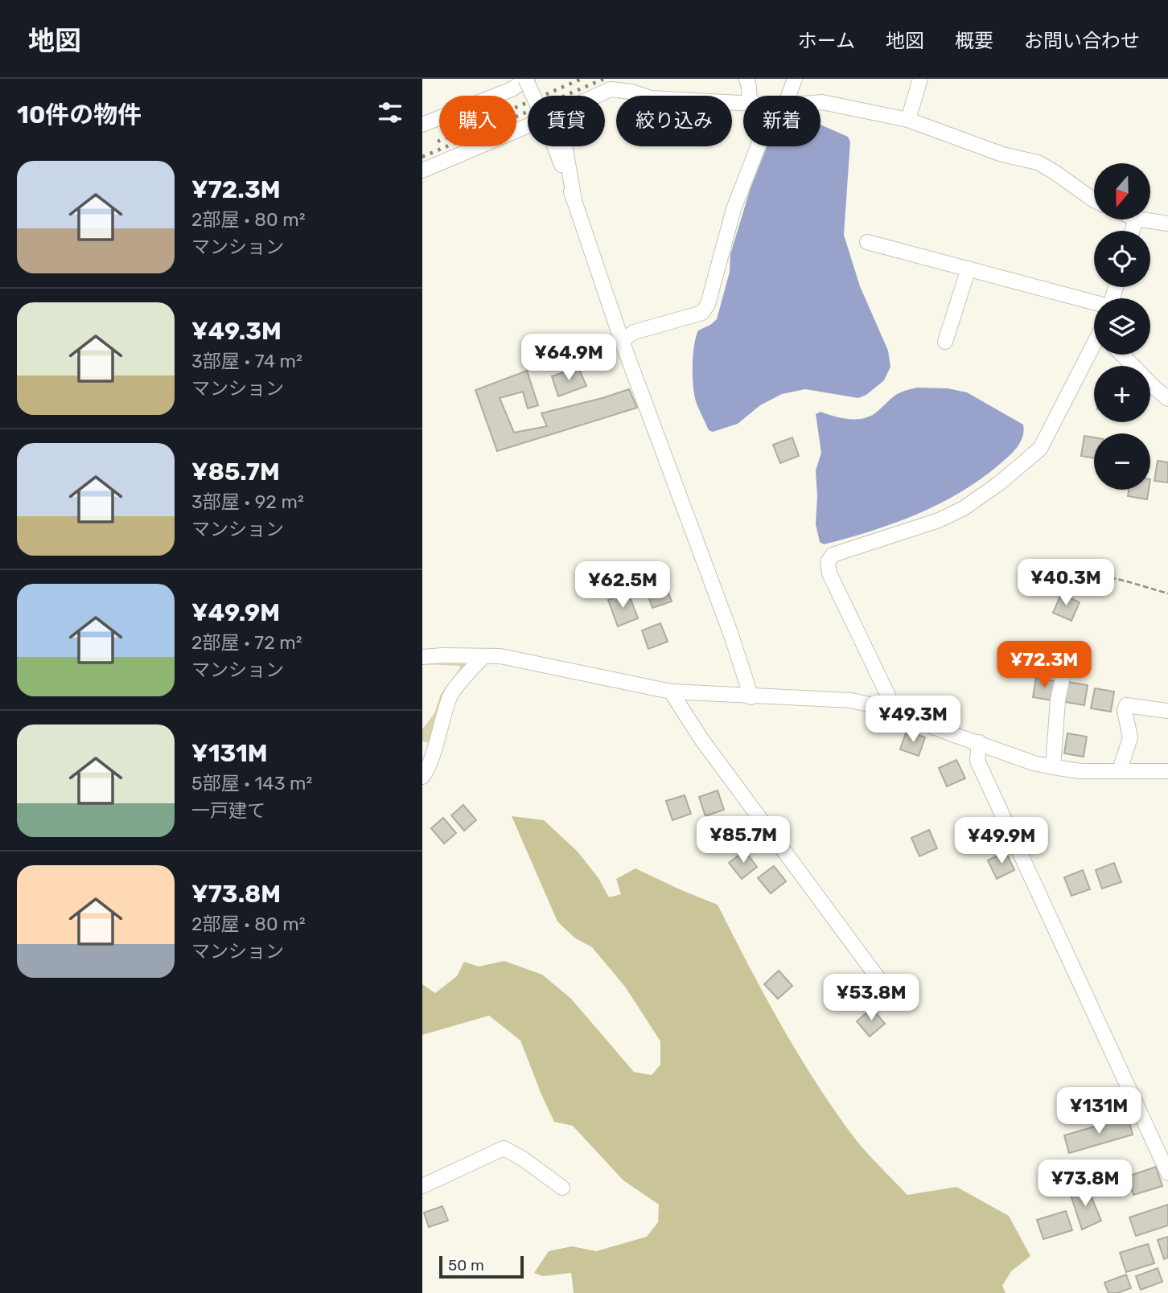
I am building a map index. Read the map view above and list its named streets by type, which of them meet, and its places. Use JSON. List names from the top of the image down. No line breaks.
{"scale_bar":"50 m","north":"bottom","page":{"header":"地図","nav":["ホーム","地図","概要","お問い合わせ"],"heading":"10件の物件","chip":["購入","賃貸","絞り込み","新着"],"list":[{"name":"¥72.3M","note":"2部屋 · 80 m² · マンション"},{"name":"¥49.3M","note":"3部屋 · 74 m² · マンション"},{"name":"¥85.7M","note":"3部屋 · 92 m² · マンション"},{"name":"¥49.9M","note":"2部屋 · 72 m² · マンション"},{"name":"¥131M","note":"5部屋 · 143 m² · 一戸建て"},{"name":"¥73.8M","note":"2部屋 · 80 m² · マンション"}],"map_buttons":["+","−"],"price":["¥64.9M","¥40.3M","¥62.5M","¥72.3M","¥49.3M","¥85.7M","¥49.9M","¥53.8M","¥131M","¥73.8M"],"scale":"50 m"}}
